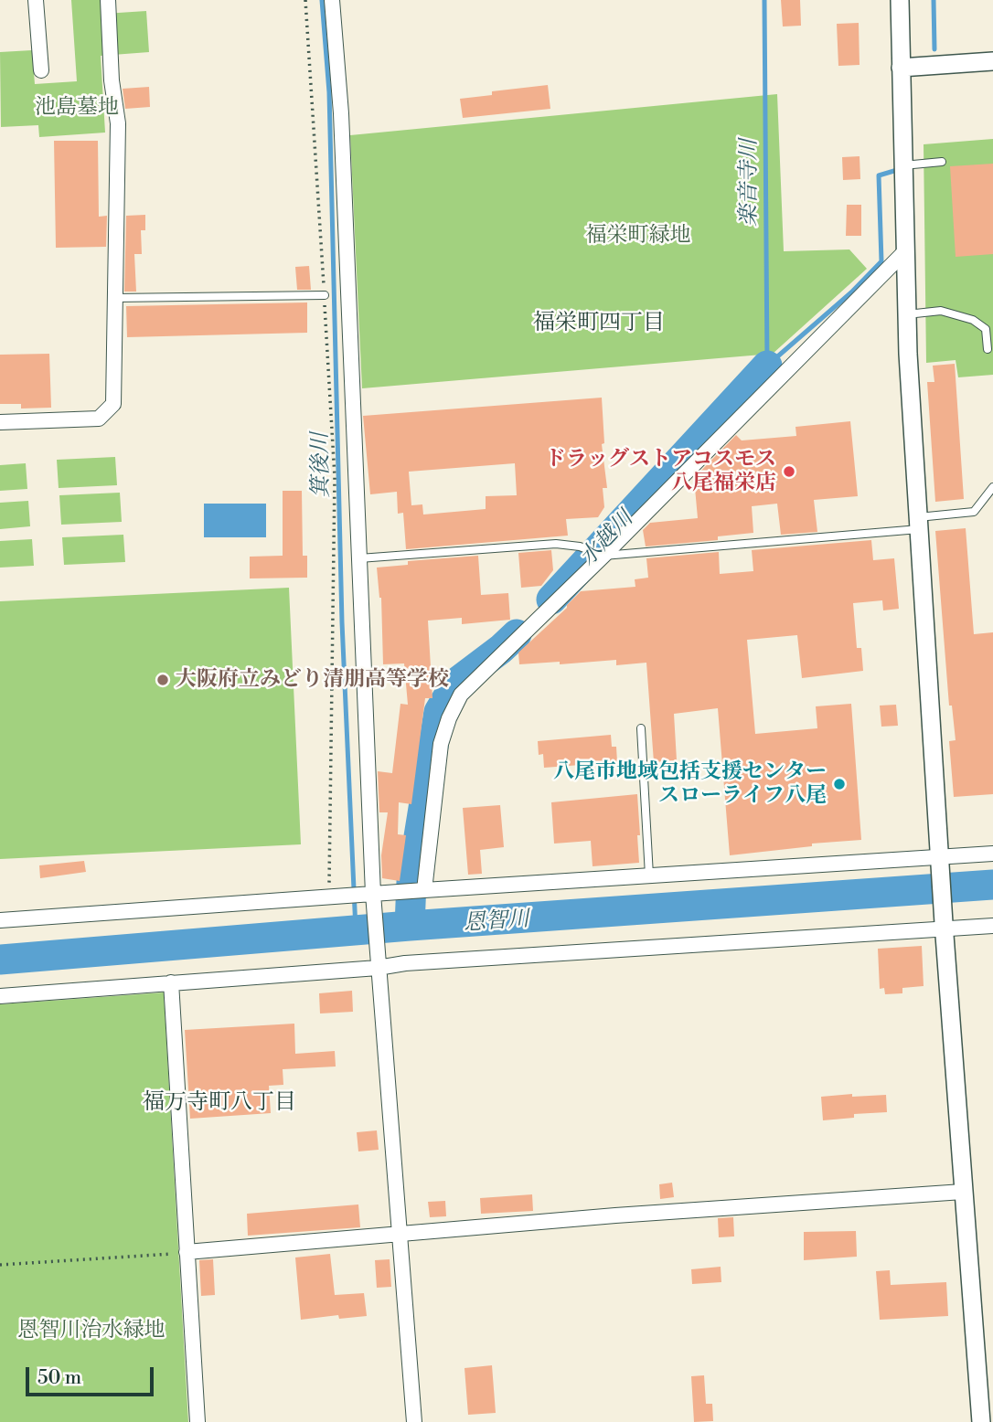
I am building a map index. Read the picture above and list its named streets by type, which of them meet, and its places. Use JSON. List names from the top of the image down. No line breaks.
{"districts":["福栄町四丁目","福万寺町八丁目"],"water":["楽音寺川","箕後川","水越川","恩智川"],"parks":["池島墓地","福栄町緑地","恩智川治水緑地"],"places":["ドラッグストアコスモス 八尾福栄店","大阪府立みどり清朋高等学校","八尾市地域包括支援センター スローライフ八尾"],"scale_bar":"50 m"}
